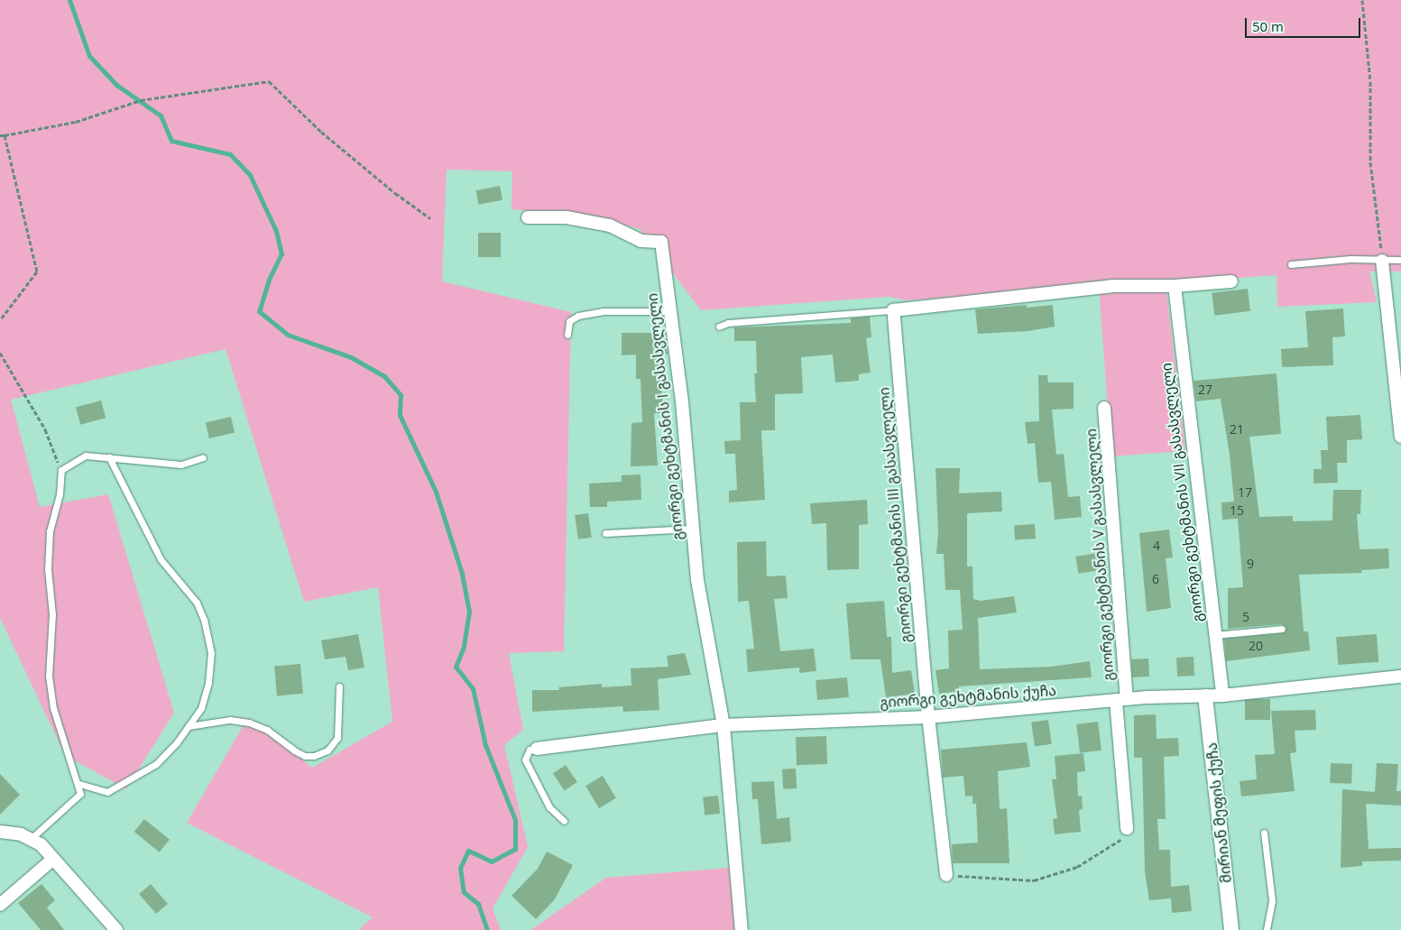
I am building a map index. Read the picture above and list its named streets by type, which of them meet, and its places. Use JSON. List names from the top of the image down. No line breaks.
{"streets":{"street":["გიორგი გეხტმანის I გასასვლელი","გიორგი გეხტმანის VII გასასვლელი","გიორგი გეხტმანის III გასასვლელი","გიორგი გეხტმანის V გასასვლელი","გიორგი გეხტმანის ქუჩა","მირიან მეფის ქუჩა"]},"crossings":[["გიორგი გეხტმანის I გასასვლელი","გიორგი გეხტმანის ქუჩა"],["გიორგი გეხტმანის VII გასასვლელი","გიორგი გეხტმანის ქუჩა"],["გიორგი გეხტმანის III გასასვლელი","გიორგი გეხტმანის ქუჩა"],["გიორგი გეხტმანის V გასასვლელი","გიორგი გეხტმანის ქუჩა"],["გიორგი გეხტმანის ქუჩა","მირიან მეფის ქუჩა"]],"house_numbers":["27","21","17","15","4","9","6","5","20"],"scale_bar":"50 m"}
